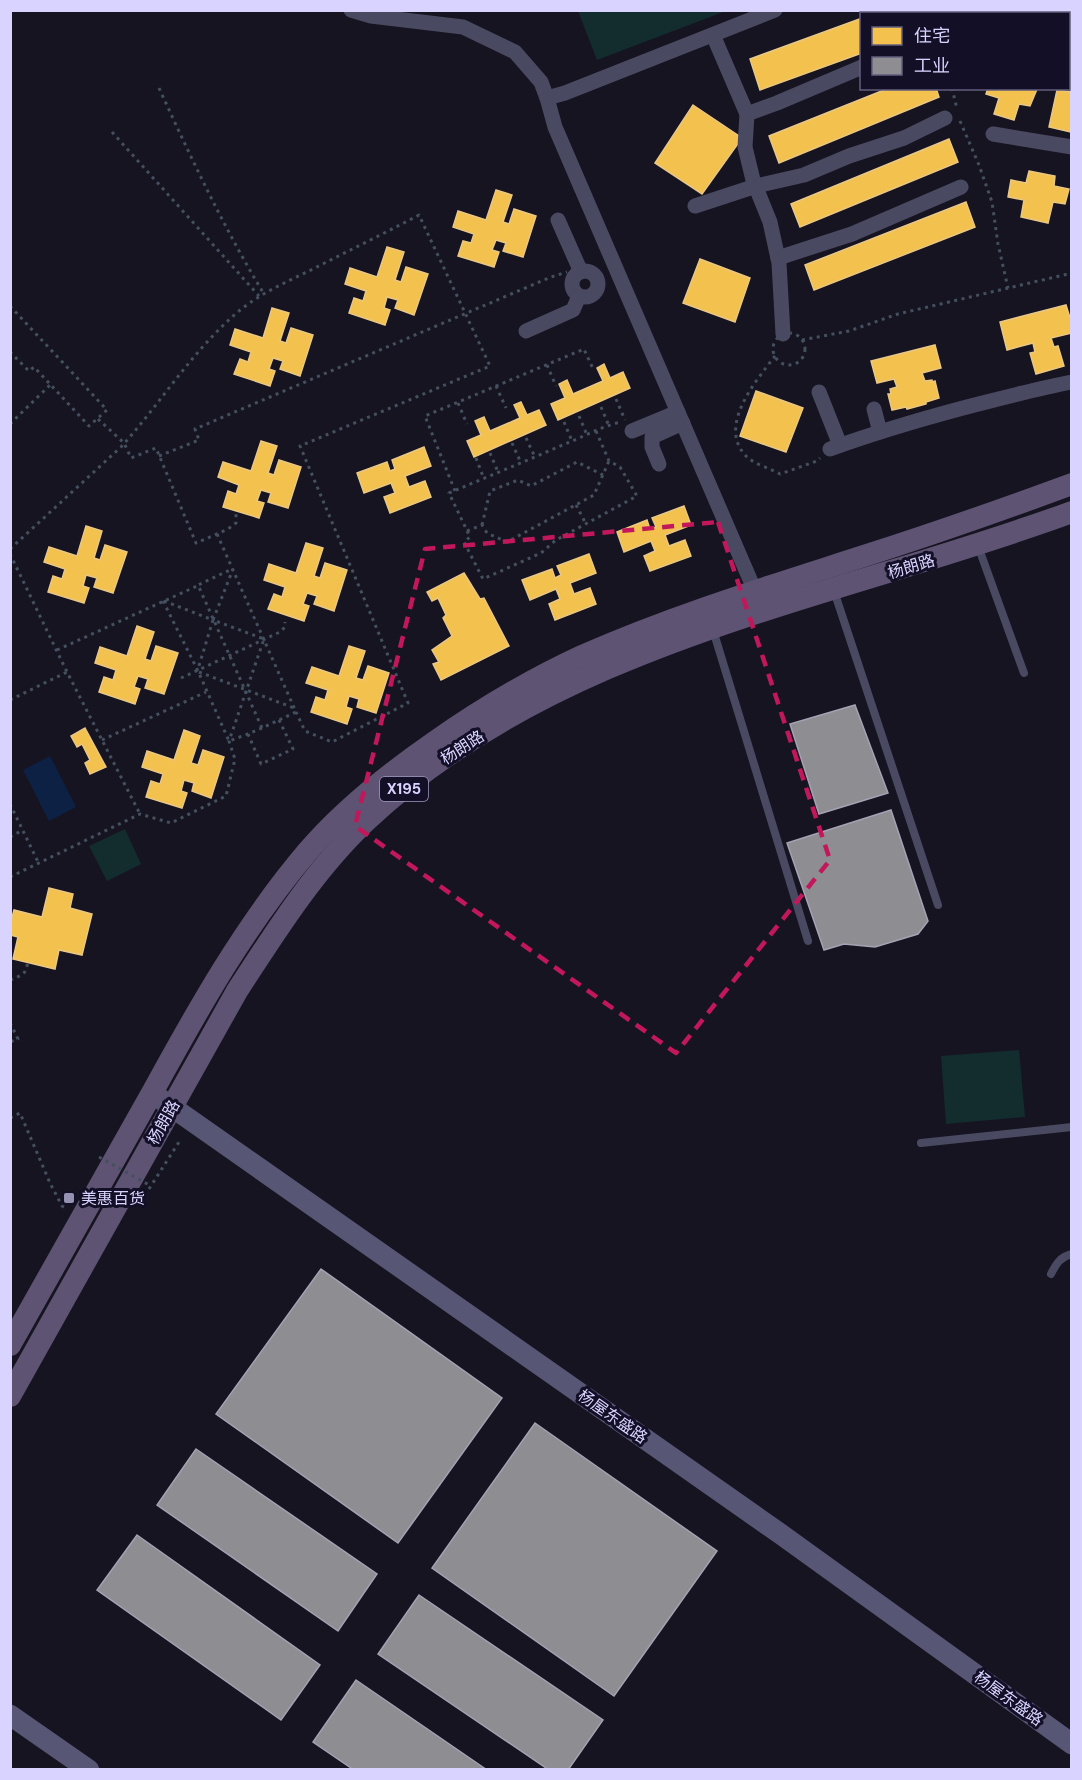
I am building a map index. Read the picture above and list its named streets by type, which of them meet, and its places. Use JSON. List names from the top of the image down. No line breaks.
{"streets":{"main road":["杨朗路","X195"],"street":["杨屋东盛路"]},"crossings":[["杨朗路","杨屋东盛路"]],"places":{"transit":["美惠百货"]},"legend":["住宅","工业"]}
